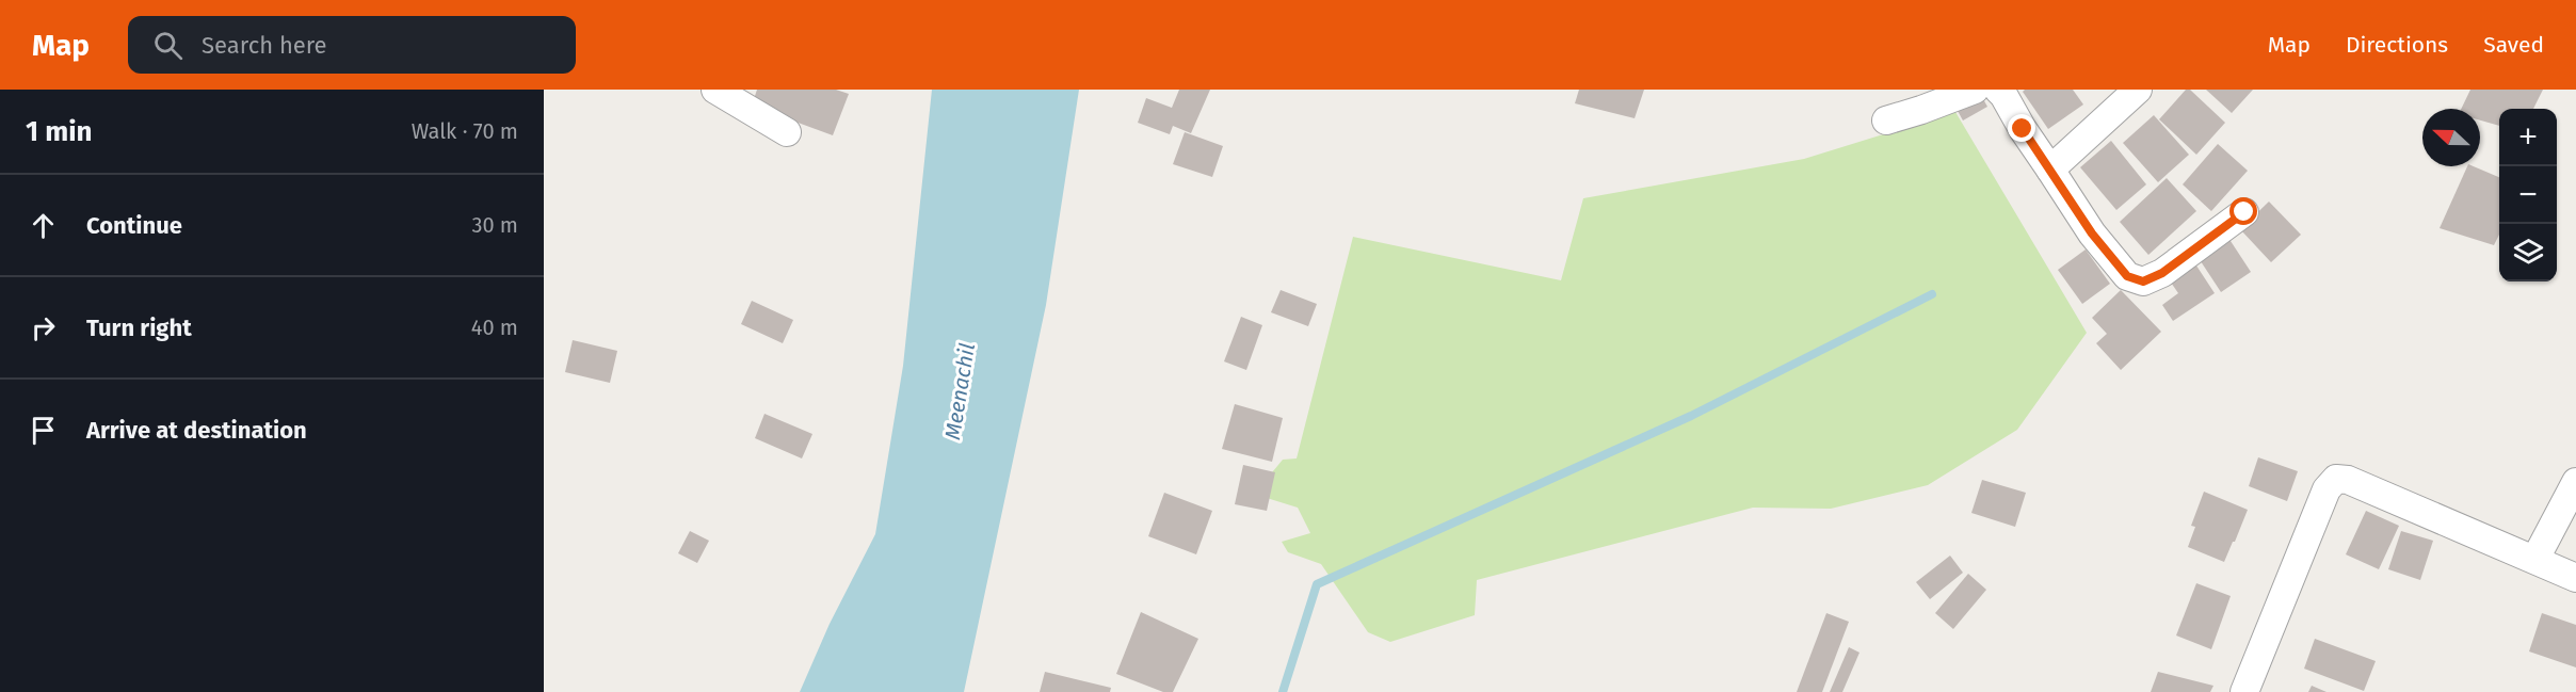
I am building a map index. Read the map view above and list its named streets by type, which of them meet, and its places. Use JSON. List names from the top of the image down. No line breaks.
{"water":["Meenachil"],"north":"left","page":{"header":"Map","search":"Search here","nav":["Map","Directions","Saved"],"heading":["1 min","Walk · 70 m"],"map_buttons":["+","−"],"list":[["Continue","30 m"],["Turn right","40 m"],"Arrive at destination"]}}
